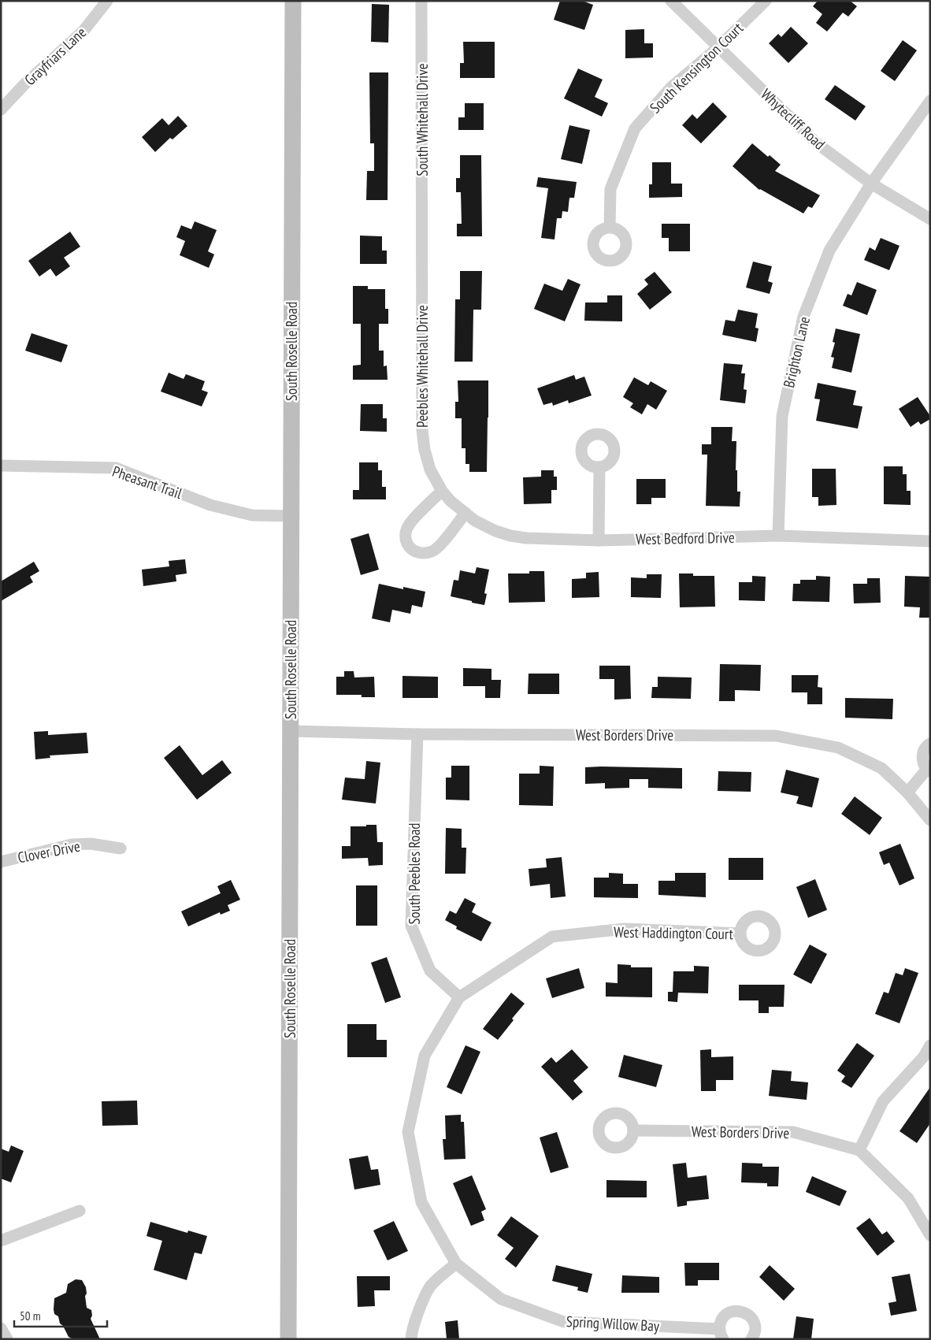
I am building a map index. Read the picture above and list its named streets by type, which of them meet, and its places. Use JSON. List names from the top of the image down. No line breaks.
{"streets":{"main road":["South Roselle Road"],"street":["Grayfriars Lane","South Kensington Court","Whytecliff Road","South Whitehall Drive","Brighton Lane","Peebles Whitehall Drive","Pheasant Trail","West Bedford Drive","West Borders Drive","Clover Drive","South Peebles Road","West Haddington Court","Spring Willow Bay"]},"crossings":[["South Kensington Court","Whytecliff Road"],["Whytecliff Road","Brighton Lane"],["South Whitehall Drive","Peebles Whitehall Drive"],["South Roselle Road","Pheasant Trail"],["South Roselle Road","West Borders Drive"],["Brighton Lane","West Bedford Drive"],["Peebles Whitehall Drive","West Bedford Drive"],["West Borders Drive","South Peebles Road"],["South Peebles Road","West Haddington Court"],["South Peebles Road","Spring Willow Bay"],["West Haddington Court","Spring Willow Bay"]],"scale_bar":"50 m"}
